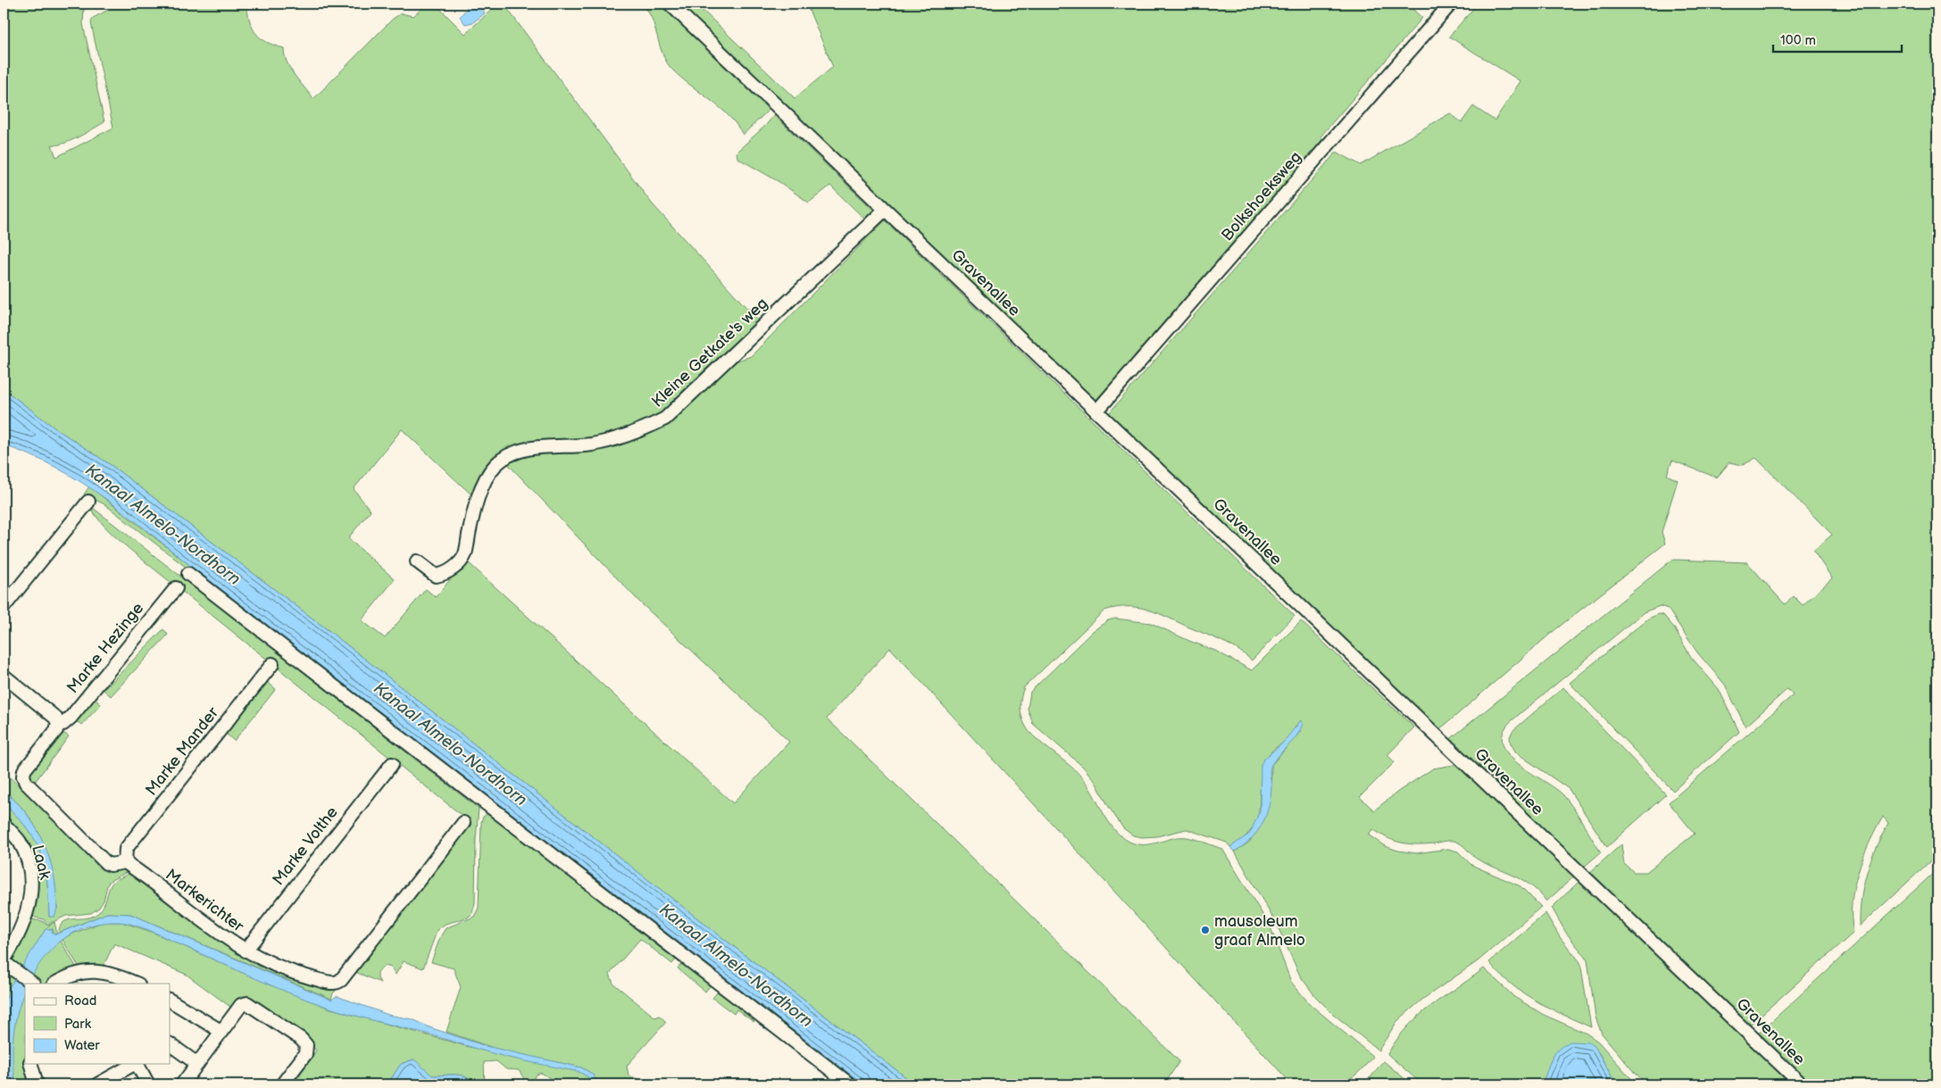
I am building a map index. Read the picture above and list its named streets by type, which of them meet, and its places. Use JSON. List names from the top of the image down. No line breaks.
{"streets":{"street":["Bolkshoeksweg","Gravenallee","Kleine Getkate's weg","Marke Hezinge","Marke Mander","Marke Volthe","Laak","Markerichter"]},"crossings":[["Bolkshoeksweg","Gravenallee"],["Gravenallee","Kleine Getkate's weg"],["Marke Mander","Markerichter"],["Marke Volthe","Markerichter"]],"water":["Kanaal Almelo-Nordhorn"],"places":["mausoleum graaf Almelo"],"legend":["Road","Park","Water"],"scale_bar":"100 m"}
